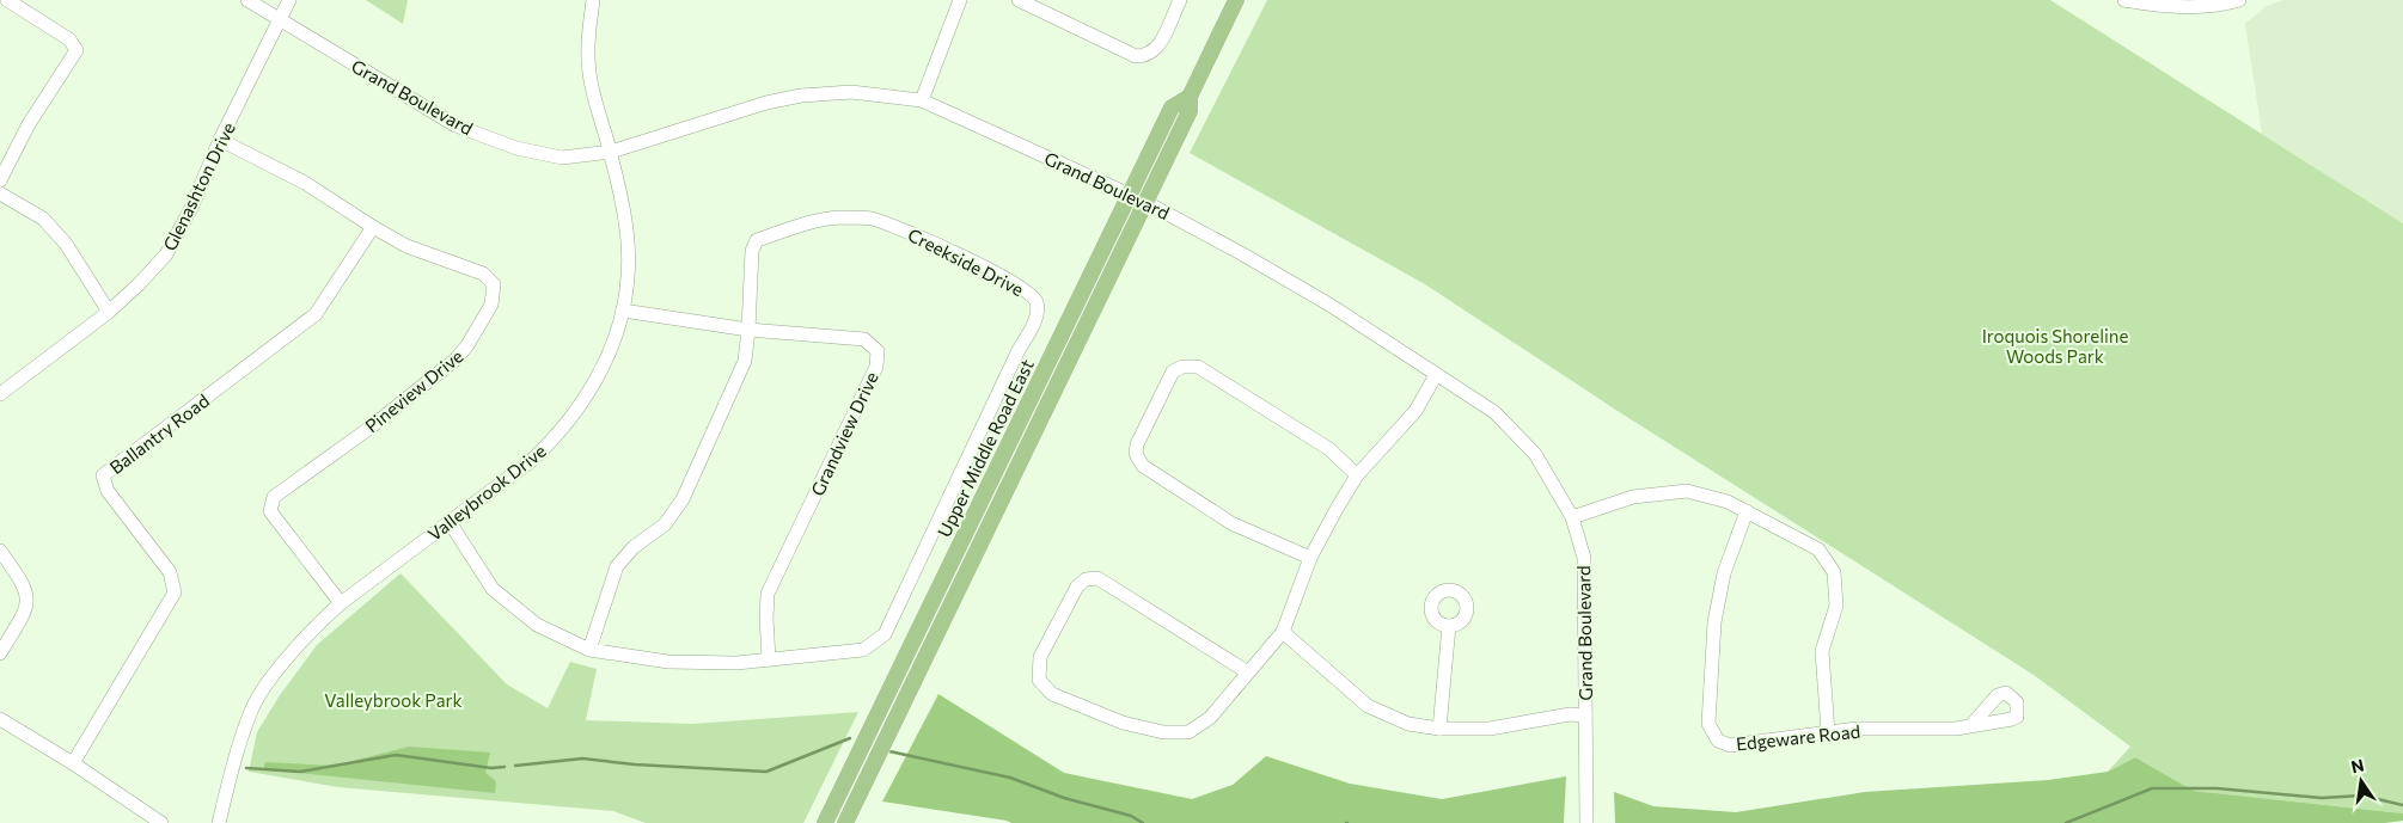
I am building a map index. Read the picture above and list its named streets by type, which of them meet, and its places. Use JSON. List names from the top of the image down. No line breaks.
{"streets":{"main road":["Upper Middle Road East"],"street":["Grand Boulevard","Glenashton Drive","Creekside Drive","Pineview Drive","Ballantry Road","Grandview Drive","Valleybrook Drive","Edgeware Road"]},"crossings":[["Grand Boulevard","Glenashton Drive"],["Grand Boulevard","Upper Middle Road East"],["Grand Boulevard","Valleybrook Drive"],["Glenashton Drive","Pineview Drive"],["Creekside Drive","Grandview Drive"],["Creekside Drive","Valleybrook Drive"],["Pineview Drive","Ballantry Road"],["Pineview Drive","Valleybrook Drive"],["Grandview Drive","Valleybrook Drive"]],"parks":["Iroquois Shoreline Woods Park","Valleybrook Park"],"north":"top"}
